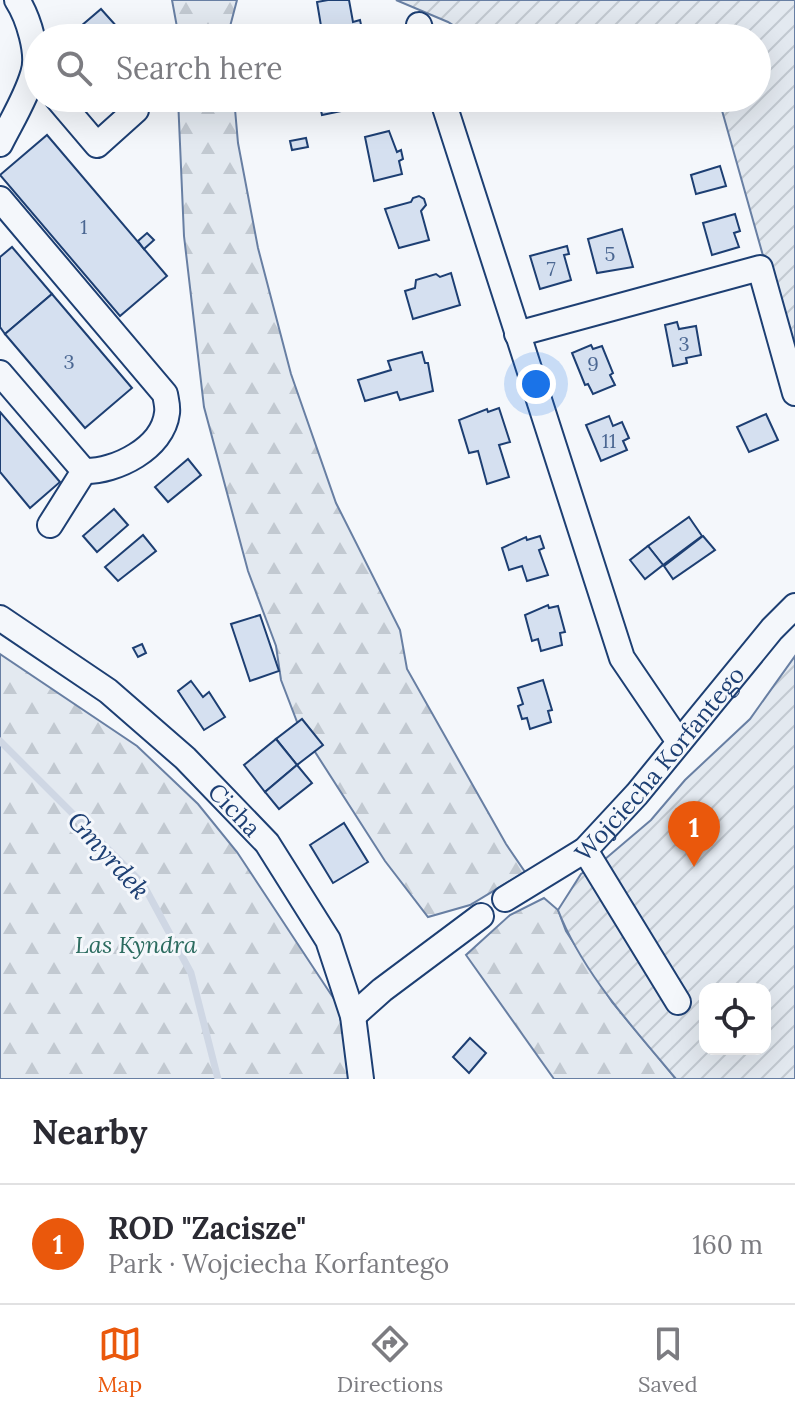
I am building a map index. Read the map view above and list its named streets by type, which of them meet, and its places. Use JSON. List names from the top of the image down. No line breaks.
{"streets":{"street":["Wojciecha Korfantego","Cicha"]},"water":["Gmyrdek"],"parks":["Las Kyndra"],"house_numbers":["1","5","7","3","3","9","11"],"page":{"search":"Search here","pins":"1","heading":"Nearby","list":[{"mark":"1","name":"ROD \"Zacisze\"","note":"Park · Wojciecha Korfantego","value":"160 m"}],"nav":["Map","Directions","Saved"]}}
